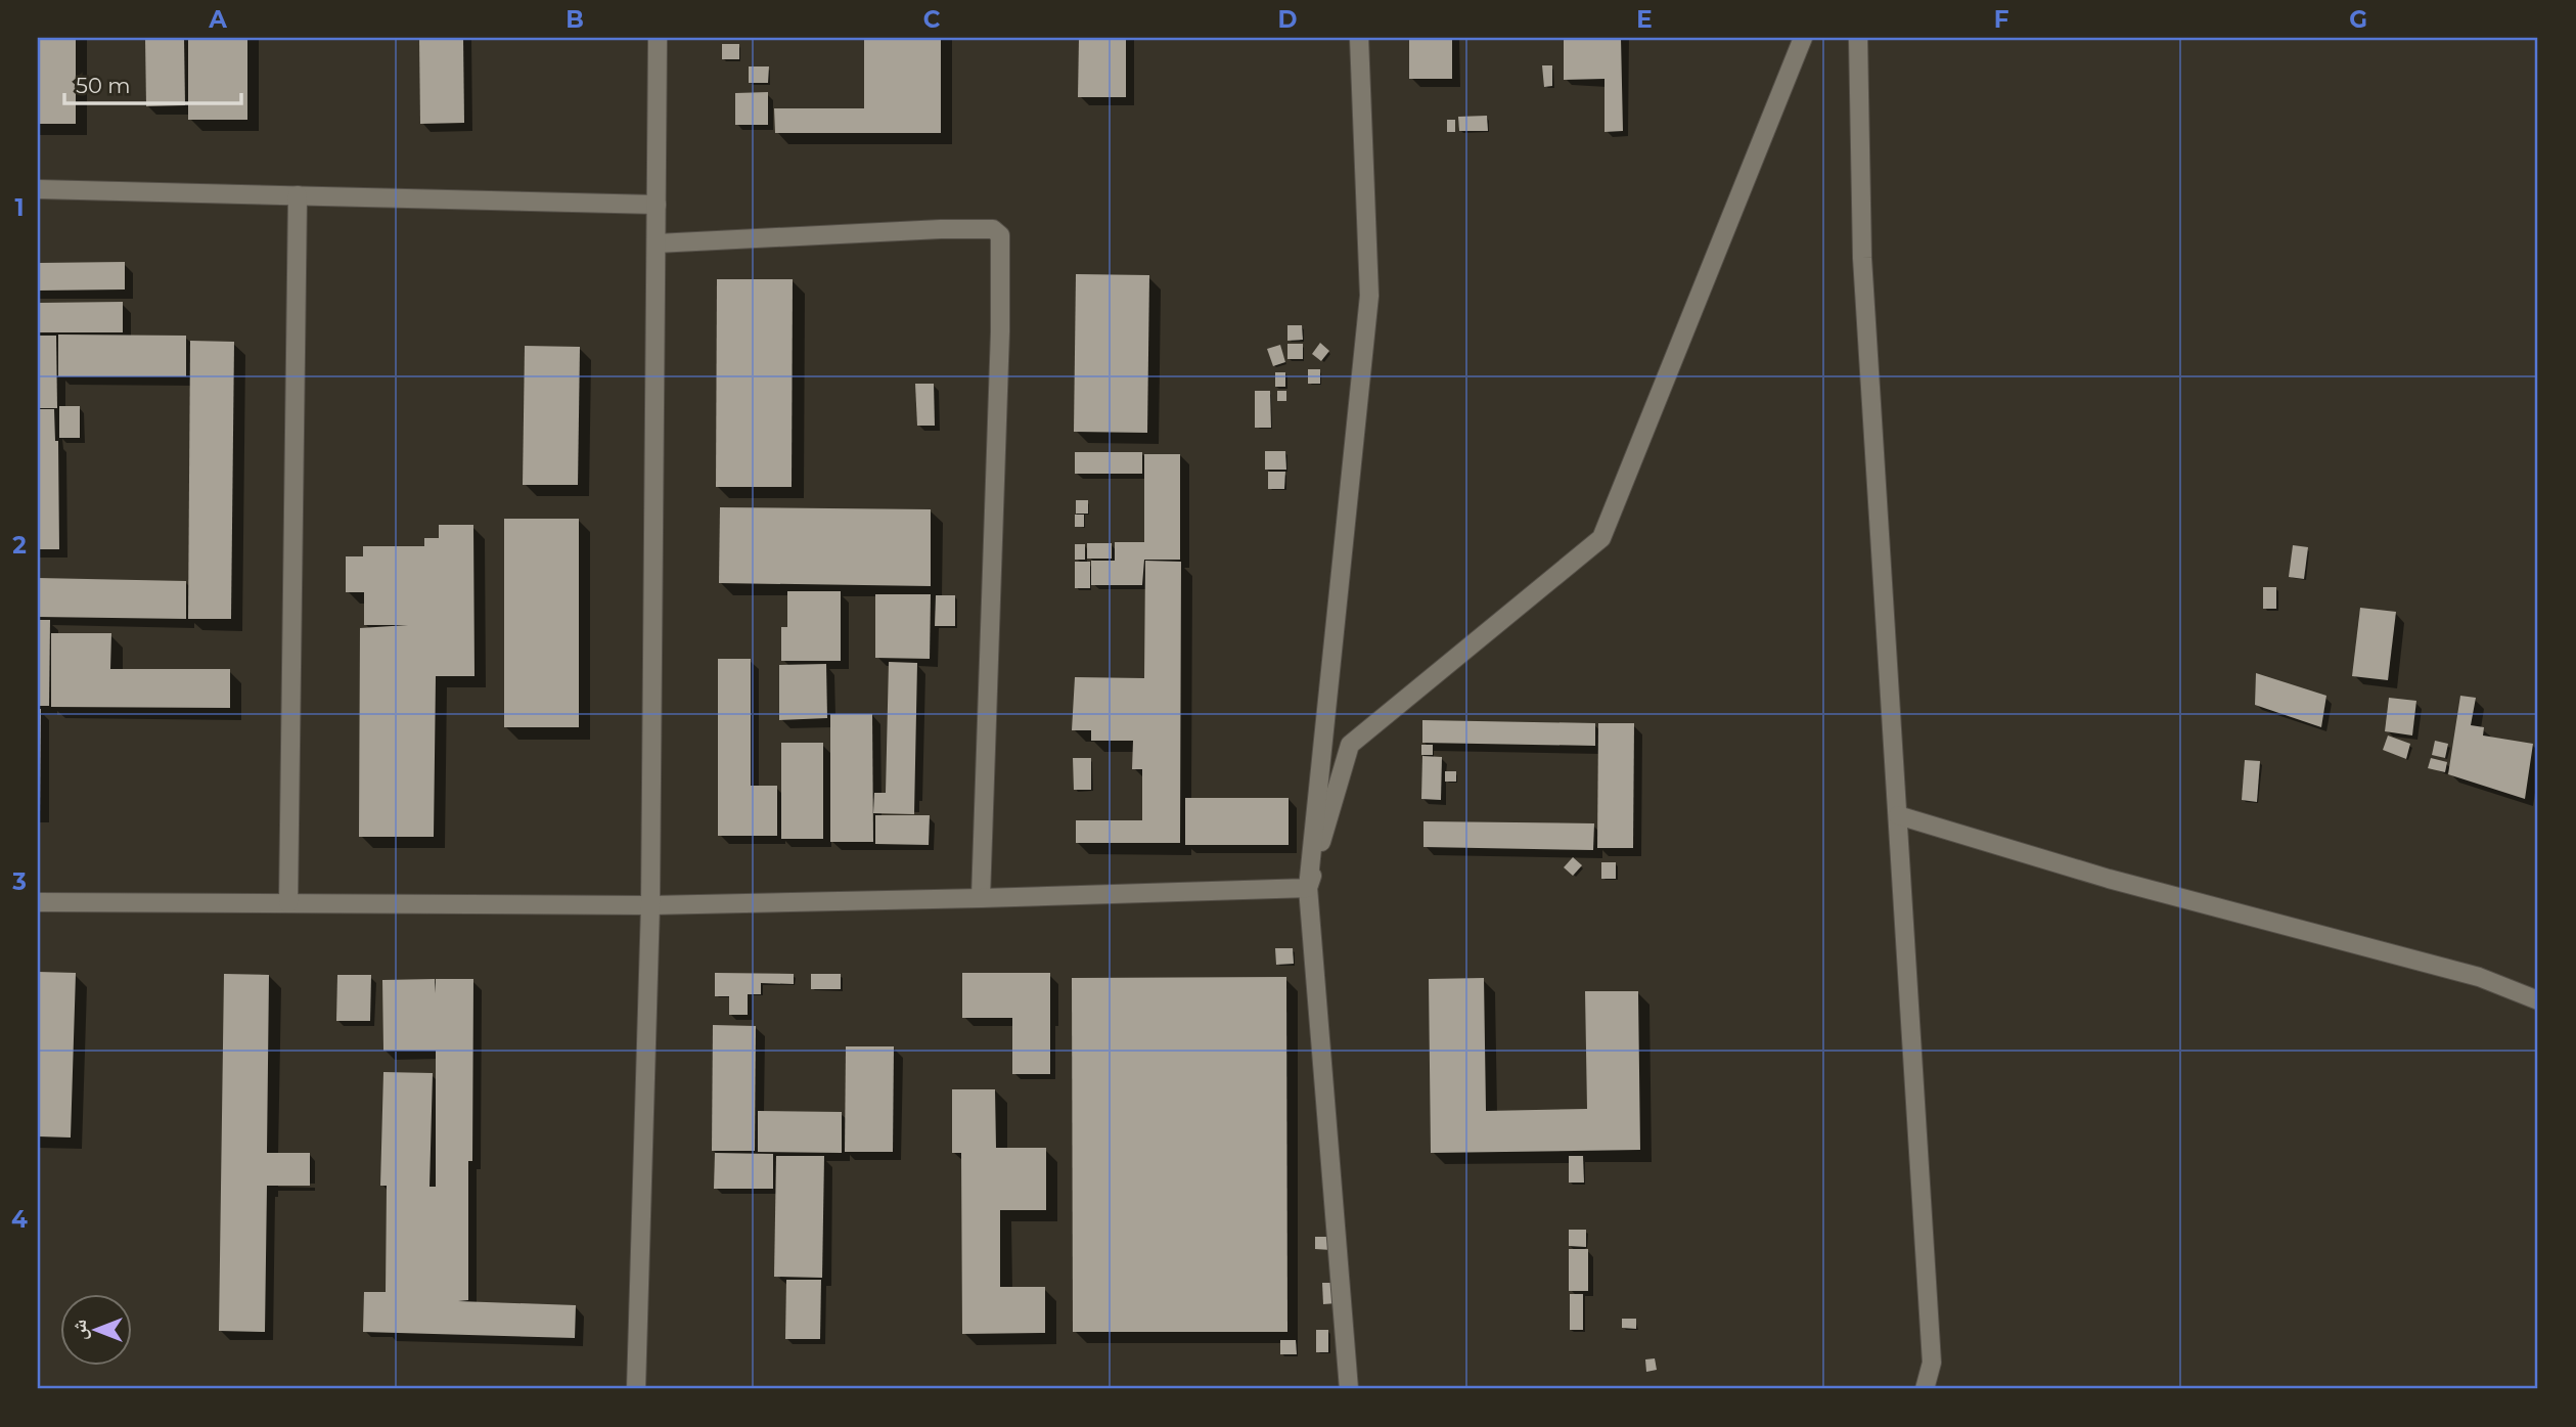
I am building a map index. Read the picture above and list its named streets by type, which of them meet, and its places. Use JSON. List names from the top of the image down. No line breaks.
{"scale_bar":"50 m","north":"left","grid":{"columns":["A","B","C","D","E","F","G"],"rows":["1","2","3","4"]}}
